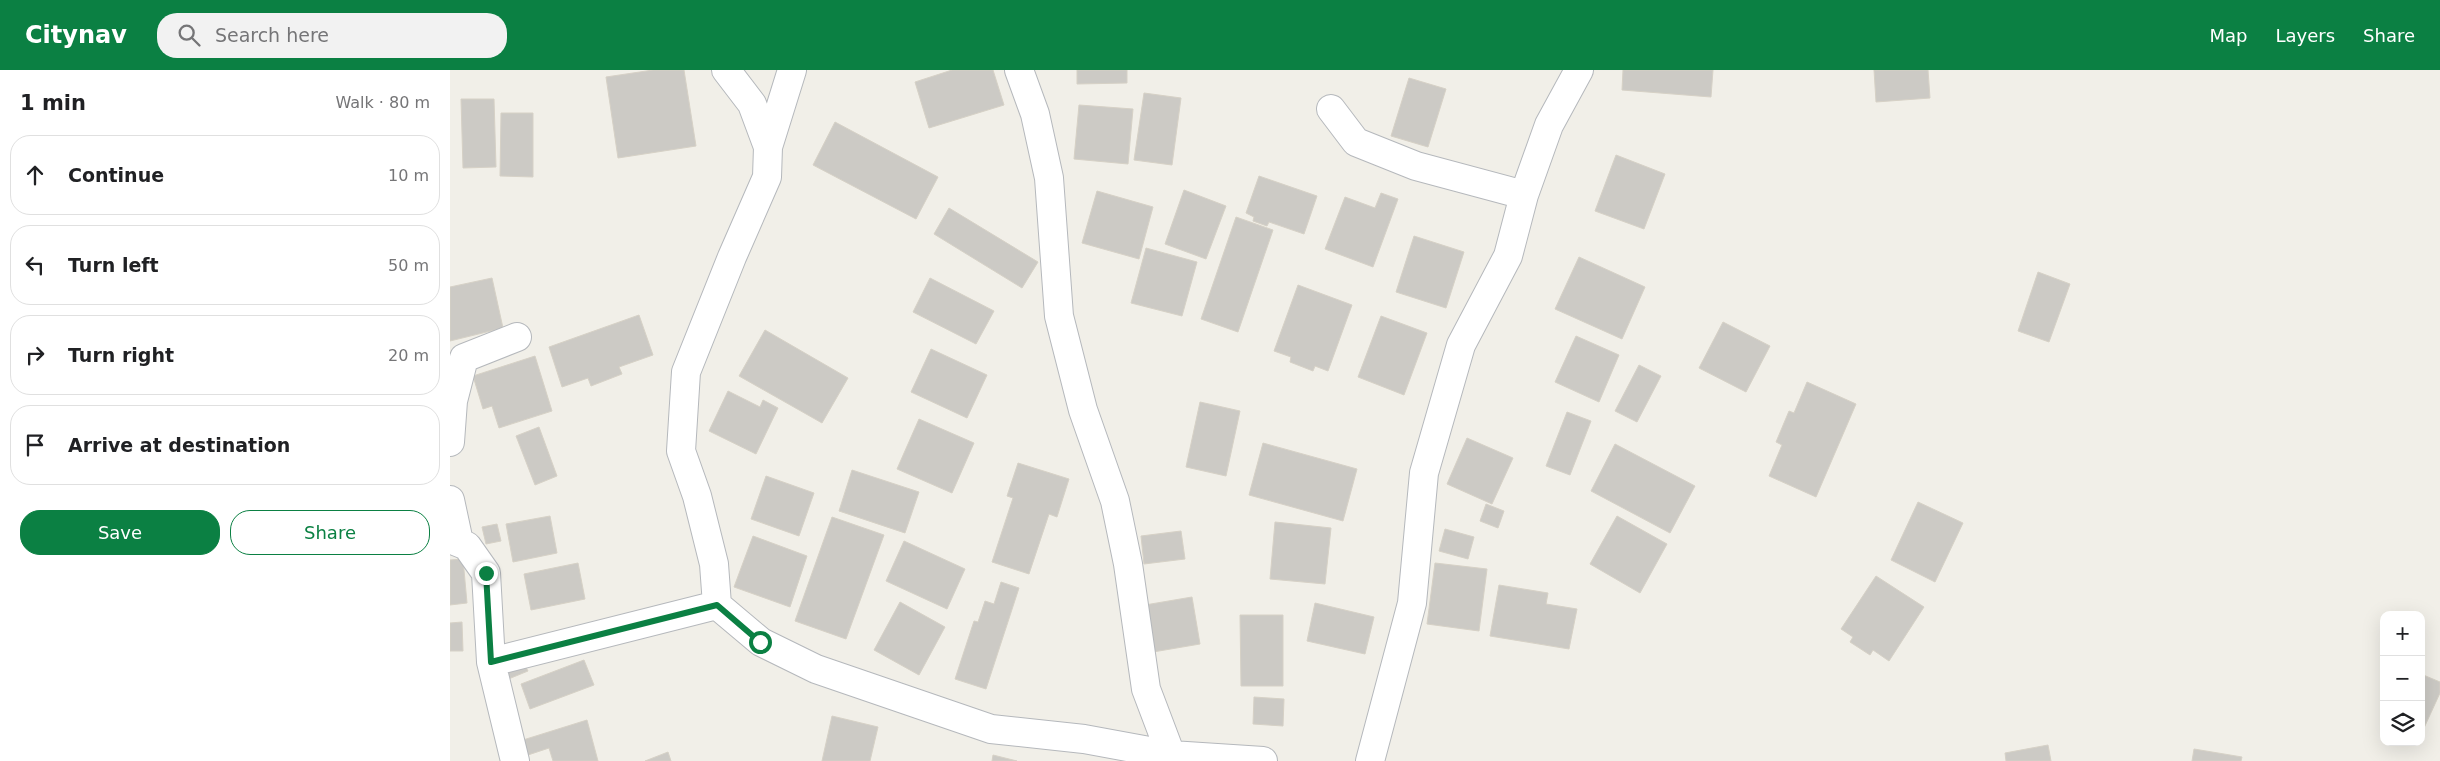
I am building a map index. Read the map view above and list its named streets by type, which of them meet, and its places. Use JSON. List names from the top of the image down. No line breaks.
{"page":{"header":"Citynav","search":"Search here","nav":["Map","Layers","Share"],"heading":["1 min","Walk · 80 m"],"list":[["Continue","10 m"],["Turn left","50 m"],["Turn right","20 m"],"Arrive at destination"],"buttons":["Save","Share"],"map_buttons":["+","−"]}}
